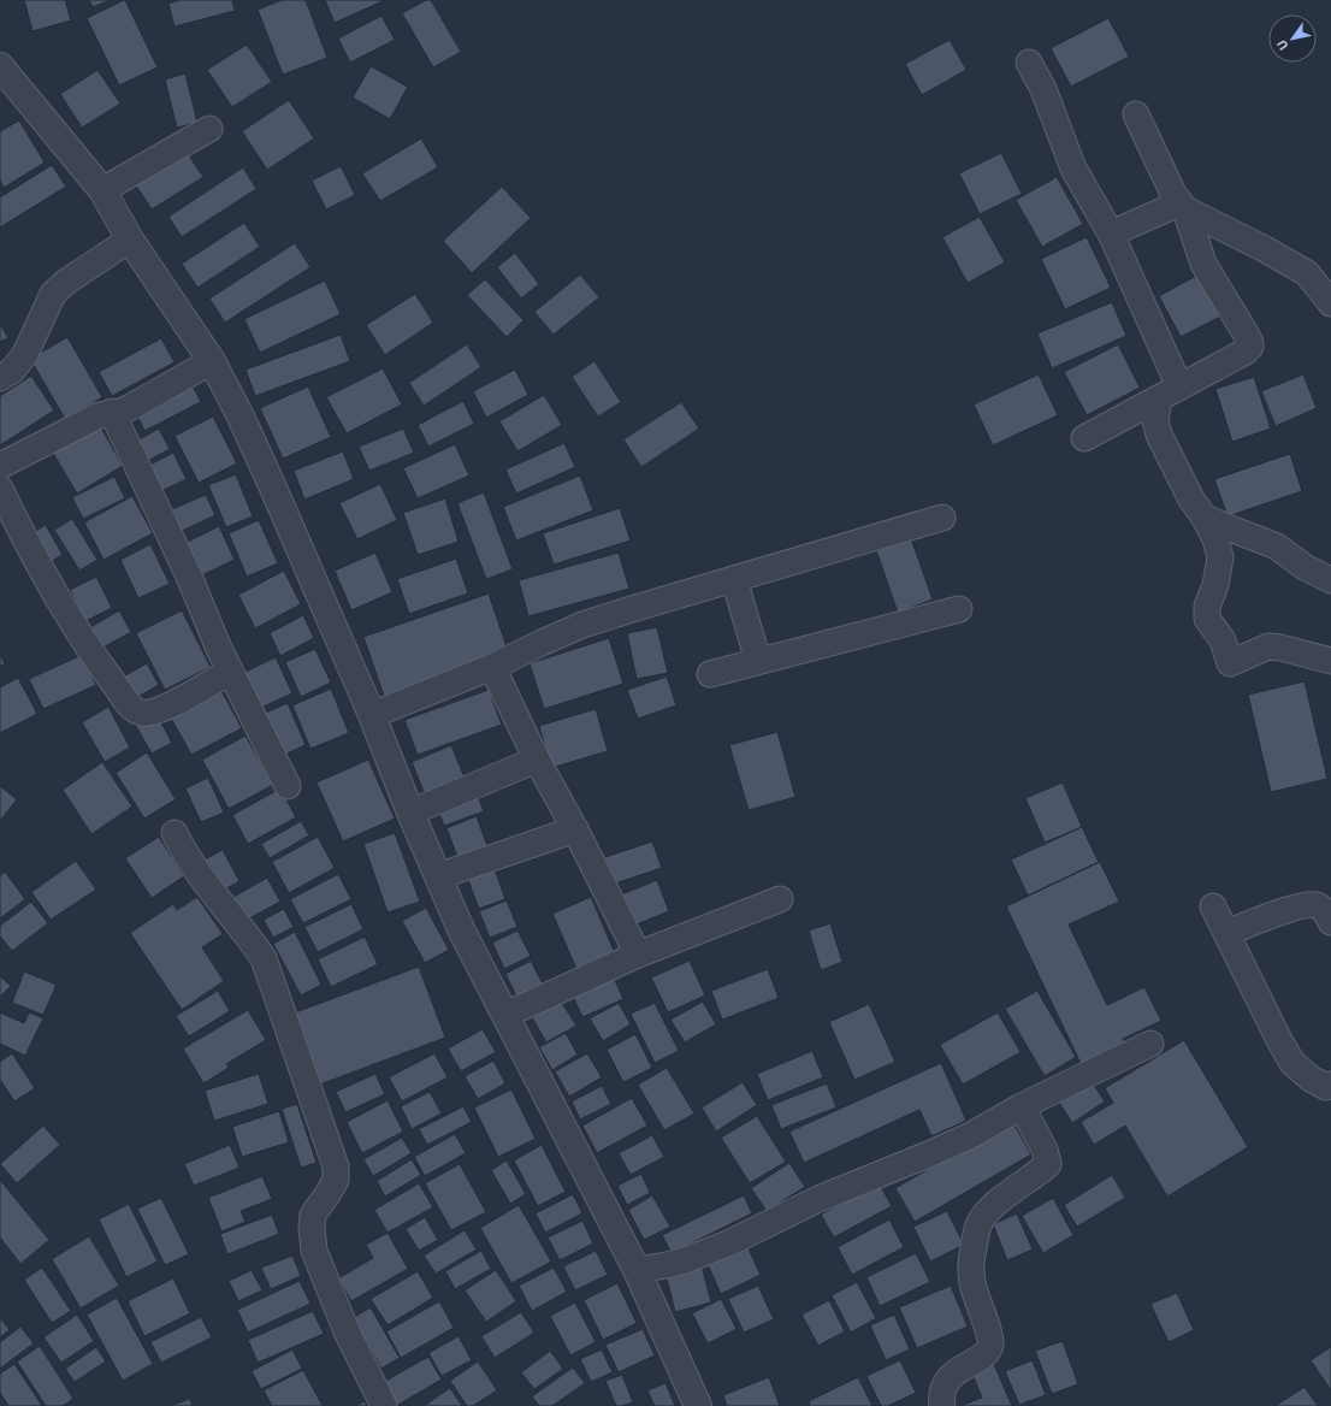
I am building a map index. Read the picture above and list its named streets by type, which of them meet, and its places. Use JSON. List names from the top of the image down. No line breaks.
{"north":"bottom left"}
